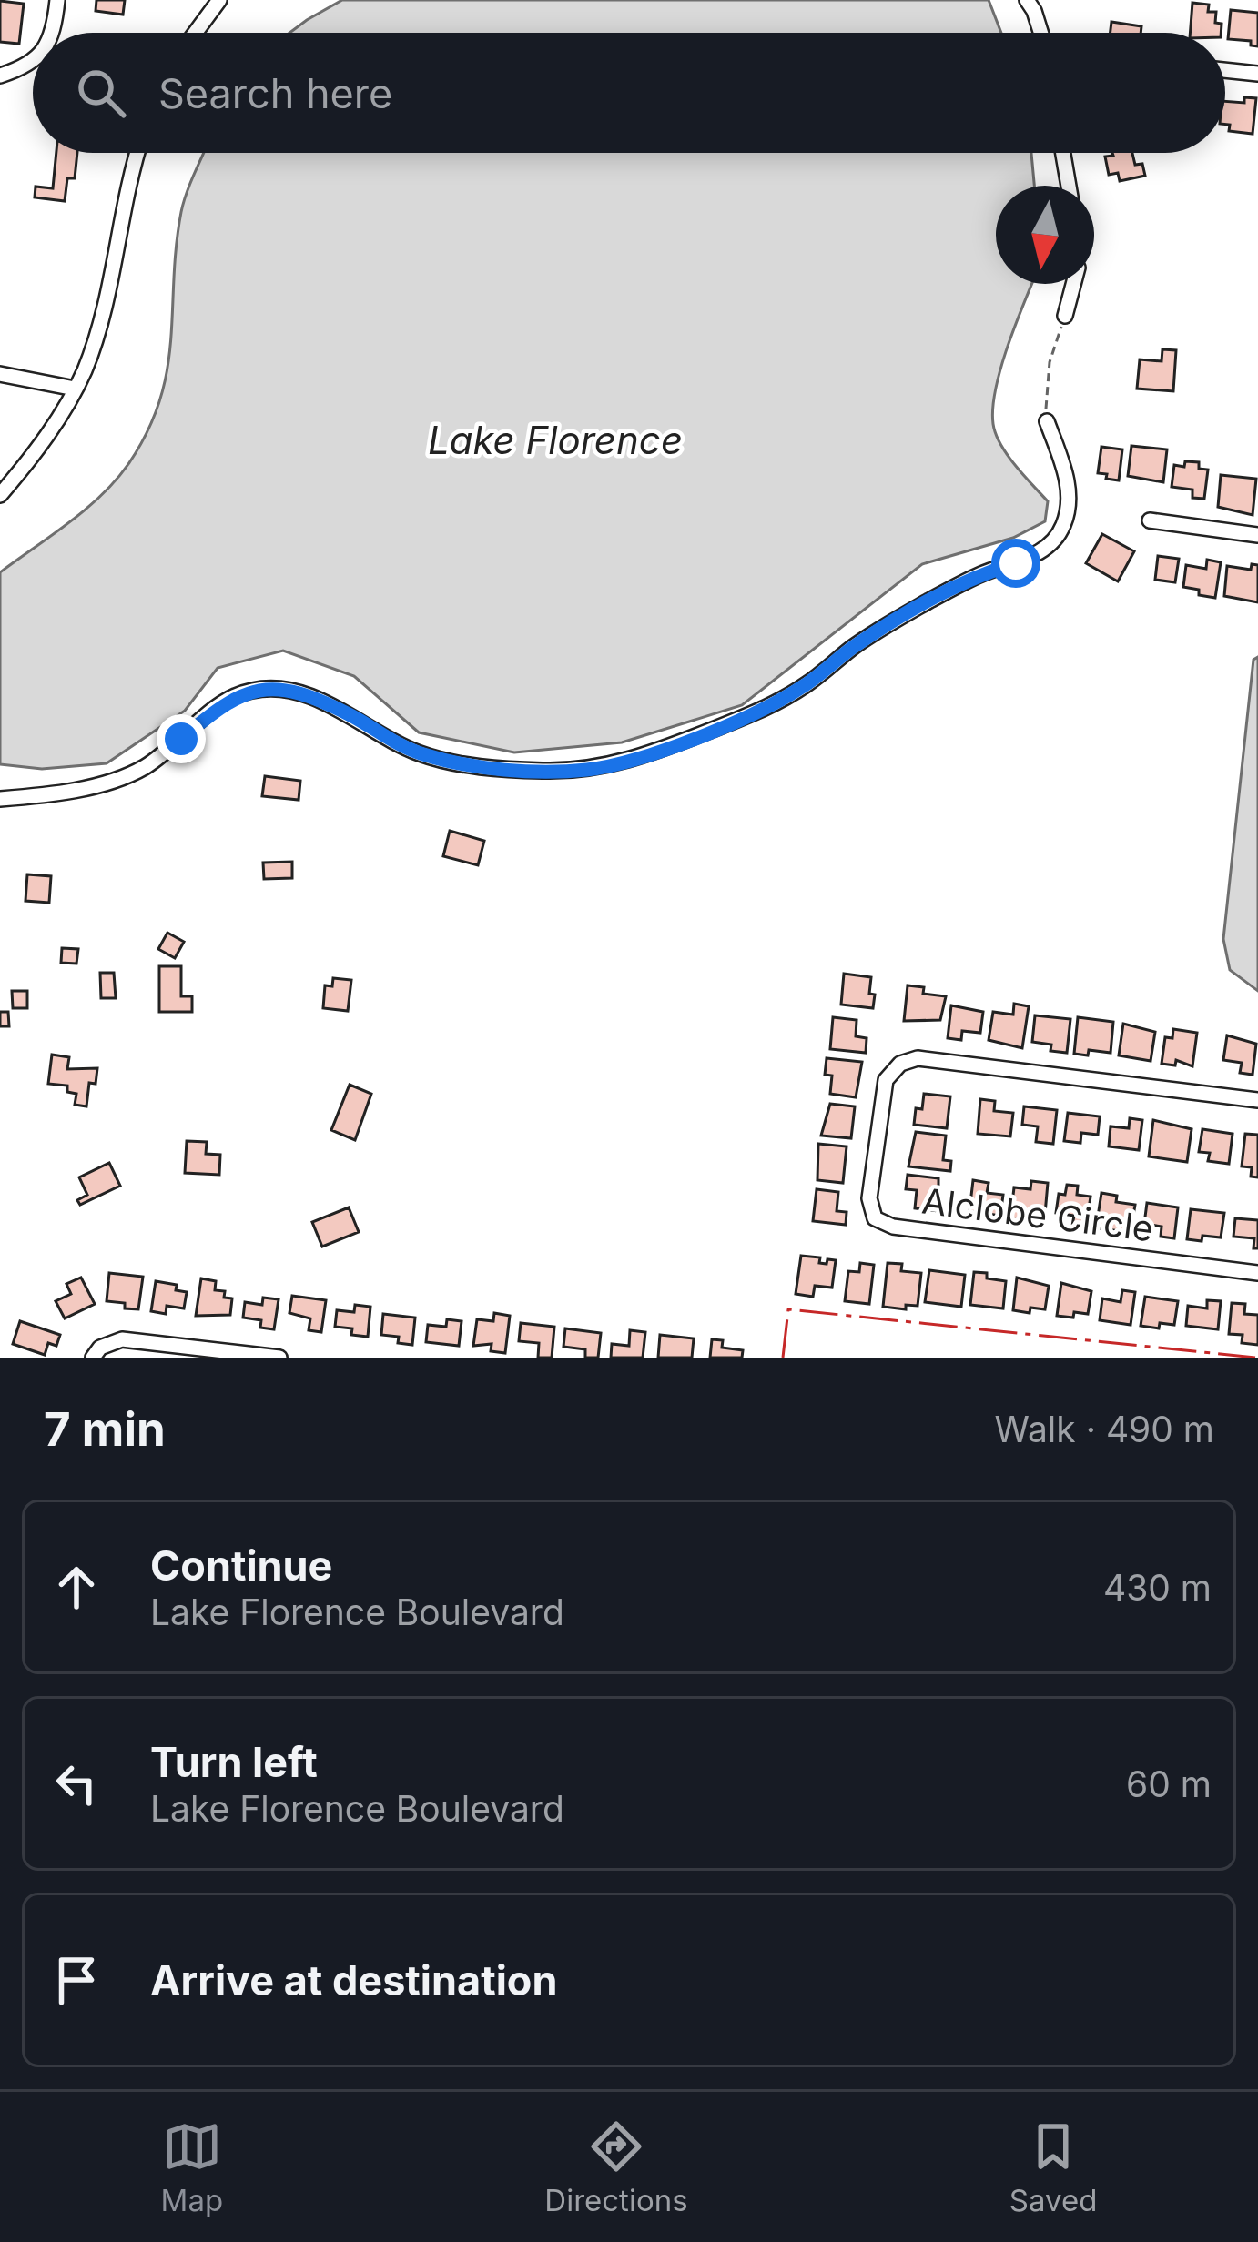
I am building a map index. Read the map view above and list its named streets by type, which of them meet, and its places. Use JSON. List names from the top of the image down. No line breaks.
{"streets":{"street":["Alclobe Circle"]},"water":["Lake Florence"],"north":"bottom","page":{"search":"Search here","heading":["7 min","Walk · 490 m"],"list":[["Continue","Lake Florence Boulevard","430 m"],["Turn left","Lake Florence Boulevard","60 m"],"Arrive at destination"],"nav":["Map","Directions","Saved"]}}
